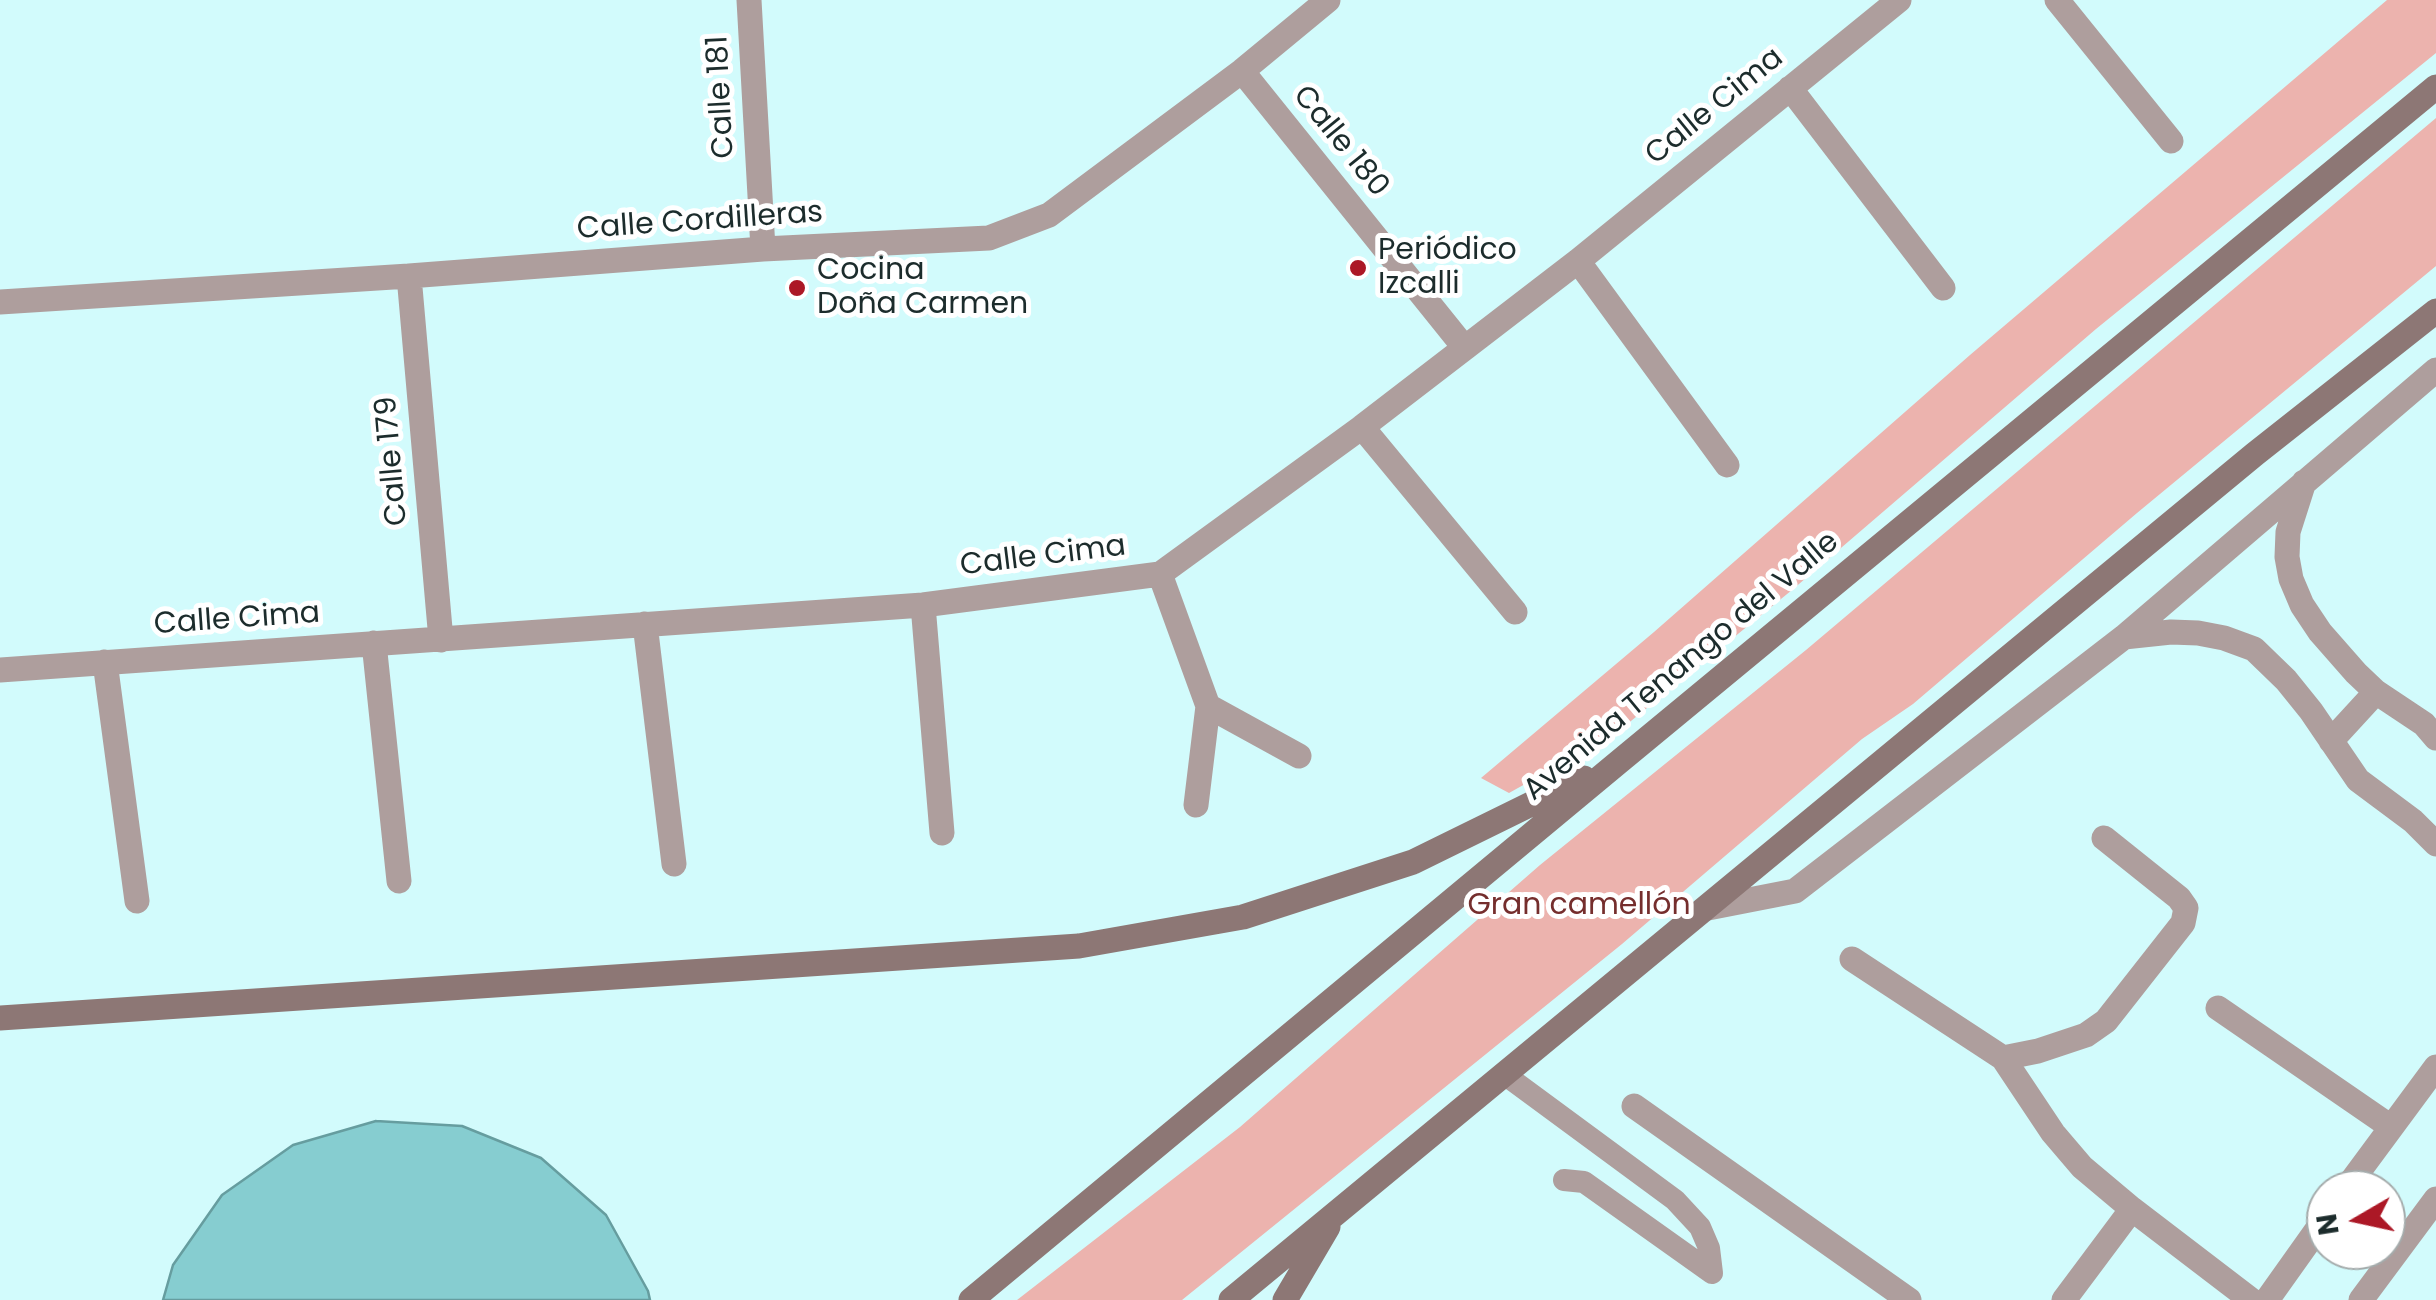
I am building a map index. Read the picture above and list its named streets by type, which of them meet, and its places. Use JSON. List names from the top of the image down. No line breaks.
{"streets":{"main road":["Avenida Tenango del Valle"],"street":["Calle 181","Calle Cima","Calle 180","Calle Cordilleras","Calle 179"]},"crossings":[["Calle 181","Calle Cordilleras"],["Calle Cima","Calle 180"],["Calle Cima","Calle 179"],["Calle 180","Calle Cordilleras"],["Calle Cordilleras","Calle 179"]],"parks":["Gran camellón"],"places":["Periódico Izcalli","Cocina Doña Carmen"],"north":"left"}
